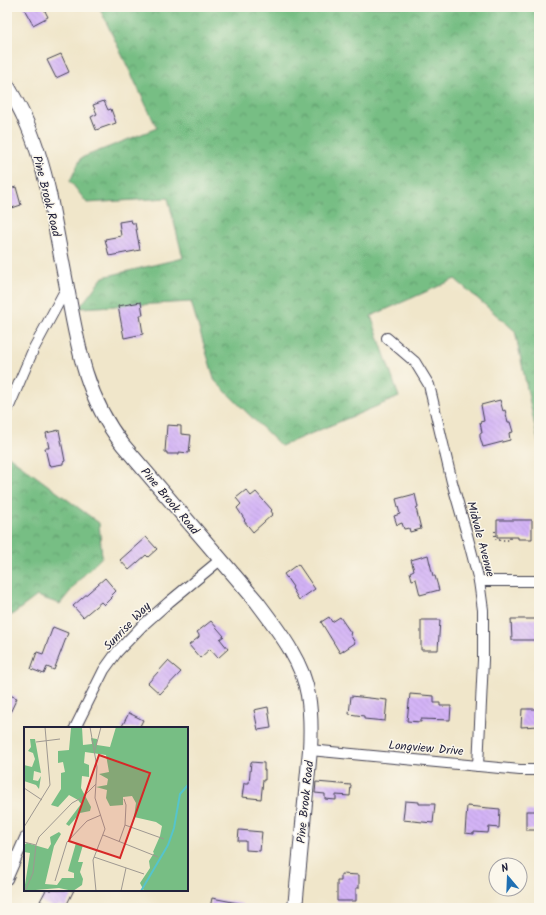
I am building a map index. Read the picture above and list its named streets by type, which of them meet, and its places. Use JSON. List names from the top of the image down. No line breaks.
{"streets":{"street":["Pine Brook Road","Midvale Avenue","Sunrise Way","Longview Drive"]},"crossings":[["Pine Brook Road","Sunrise Way"],["Pine Brook Road","Longview Drive"],["Midvale Avenue","Longview Drive"]],"north":"top"}
